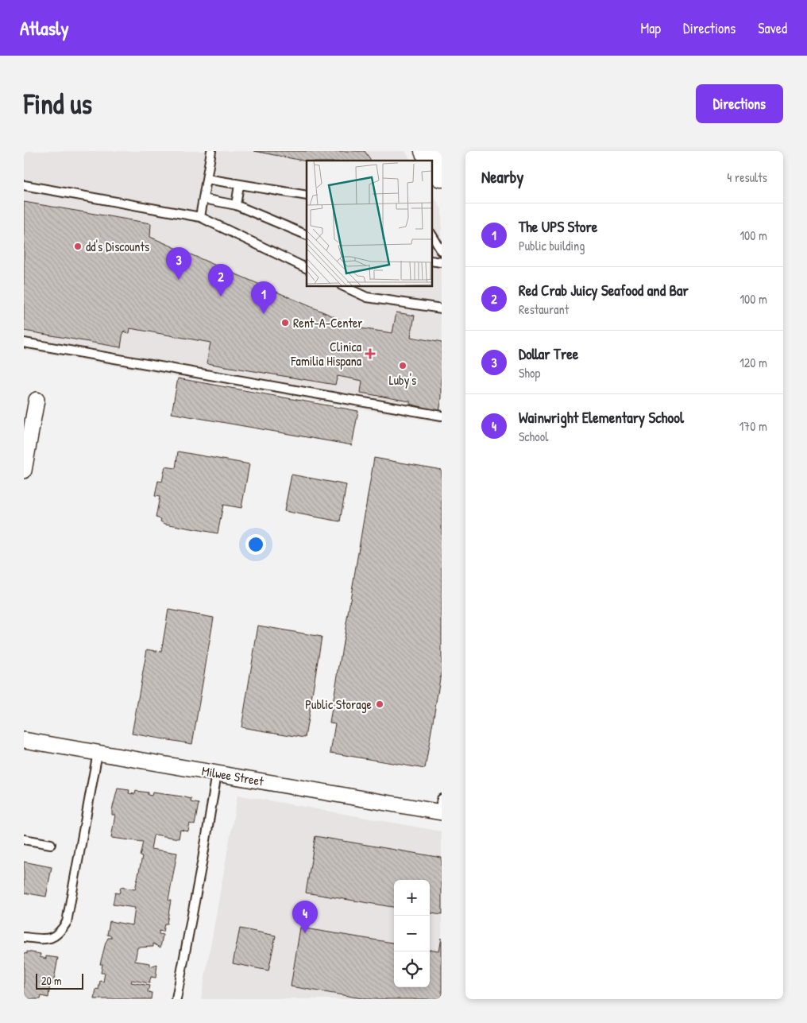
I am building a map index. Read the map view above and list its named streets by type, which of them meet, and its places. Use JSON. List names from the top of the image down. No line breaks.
{"streets":{"street":["Milwee Street"]},"places":{"other":["dd's Discounts","Rent-A-Center","Luby's","Public Storage"],"health":["Clinica Familia Hispana"]},"scale_bar":"20 m","page":{"header":"Atlasly","nav":["Map","Directions","Saved"],"buttons":"Directions","title":"Find us","heading":["Nearby","4 results"],"list":[{"mark":"1","name":"The UPS Store","note":"Public building","value":"100 m"},{"mark":"2","name":"Red Crab Juicy Seafood and Bar","note":"Restaurant","value":"100 m"},{"mark":"3","name":"Dollar Tree","note":"Shop","value":"120 m"},{"mark":"4","name":"Wainwright Elementary School","note":"School","value":"170 m"}],"pins":["3","2","1","4"],"map_buttons":["+","−"],"scale":"20 m"}}
